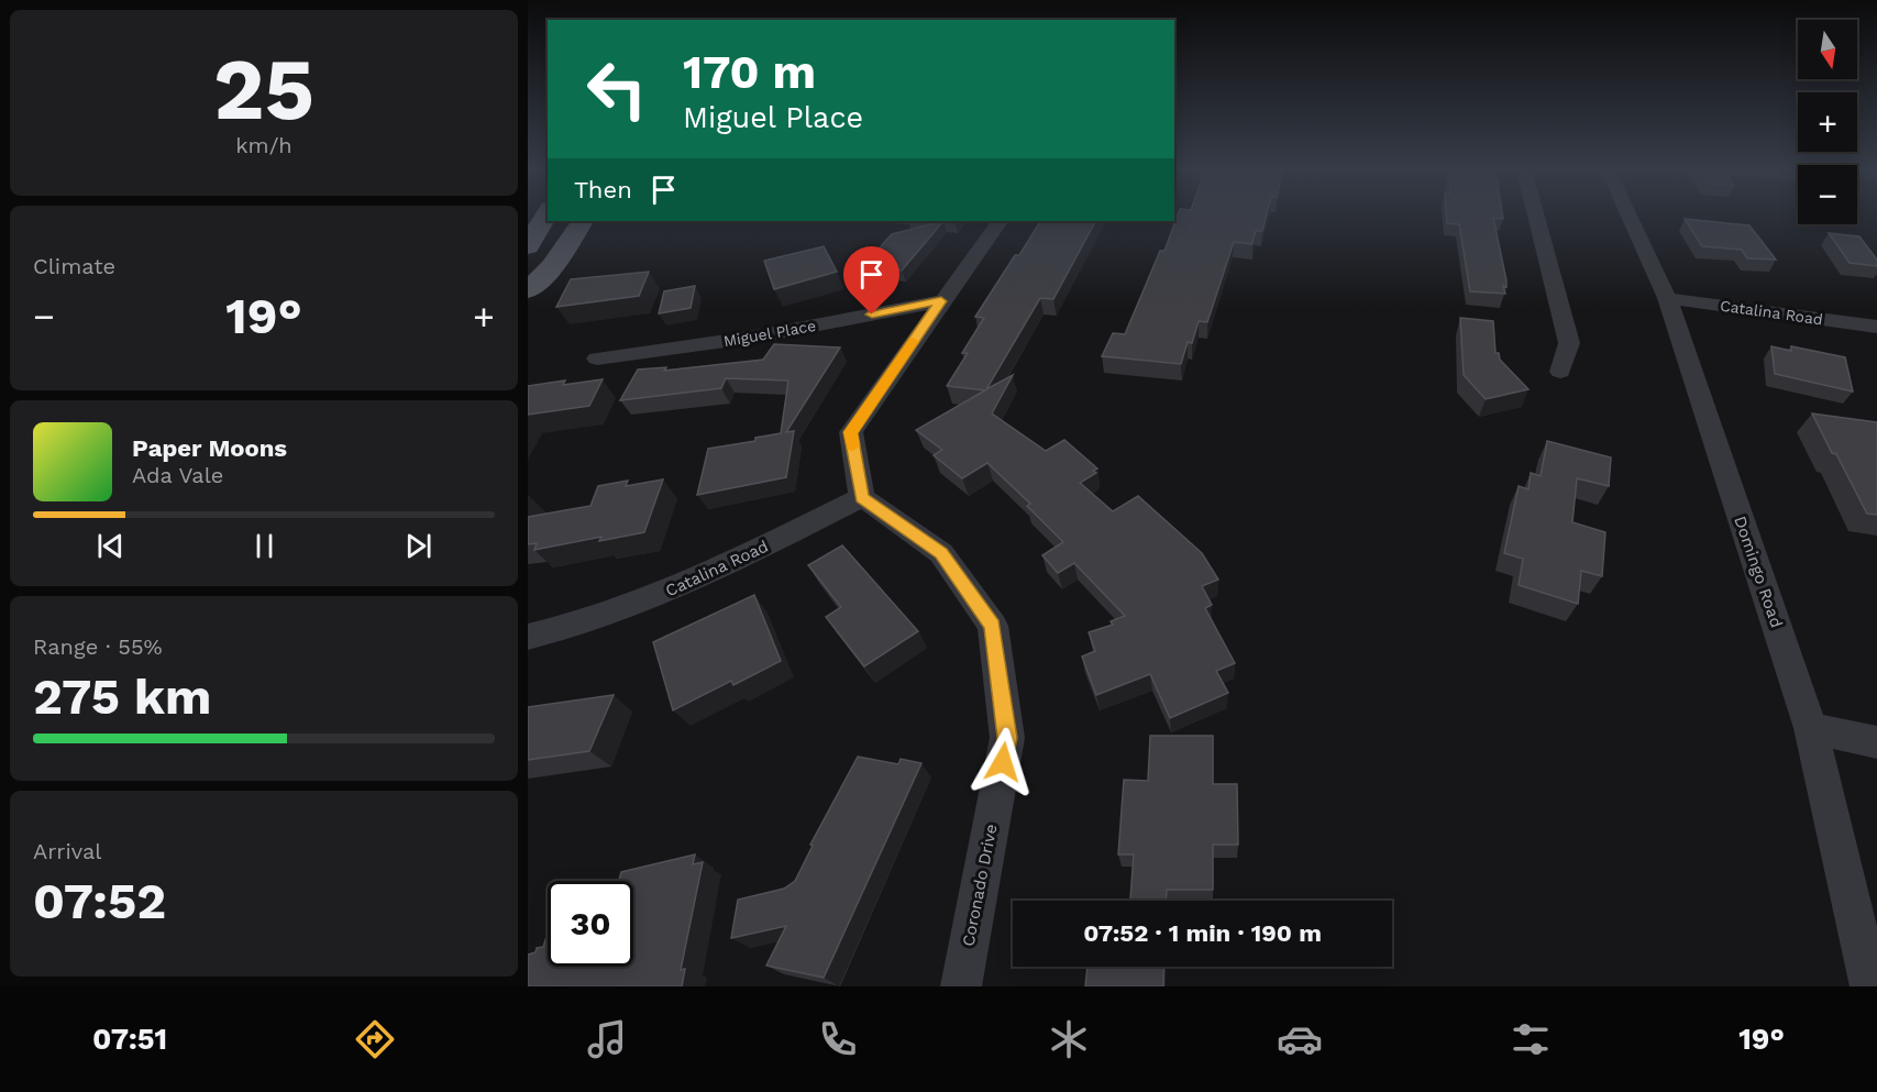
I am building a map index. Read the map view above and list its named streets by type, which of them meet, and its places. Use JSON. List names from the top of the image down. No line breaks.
{"streets":{"street":["Catalina Road","Miguel Place","Domingo Road","Coronado Drive"]},"crossings":[["Catalina Road","Domingo Road"],["Catalina Road","Coronado Drive"]],"north":"bottom","page":{"tile":[["25","km/h"],"Climate",["Range · 55%","275 km"],["Arrival","07:52"]],"map_buttons":["+","−"],"turn":["170 m","Miguel Place"],"then":"Then","heat":["−","19°","+"],"song":["Paper Moons","Ada Vale"],"limit":"30","trip":"07:52 · 1 min · 190 m","tabs":["07:51","19°"]}}
